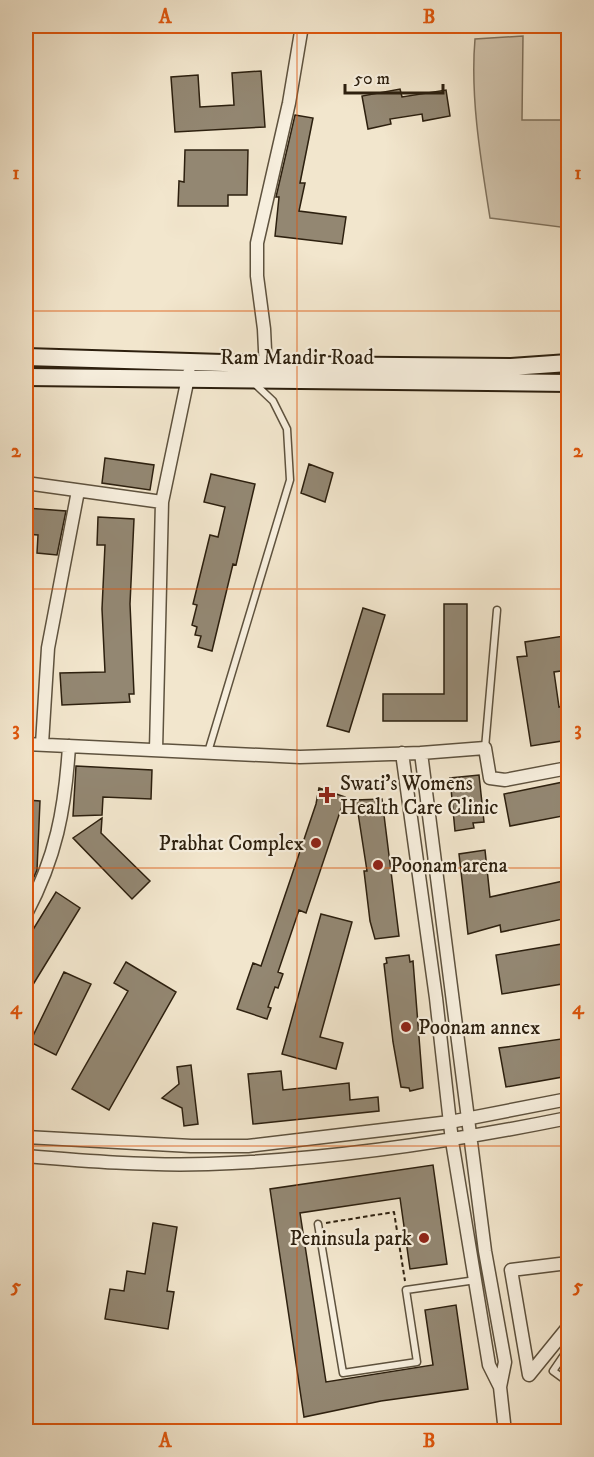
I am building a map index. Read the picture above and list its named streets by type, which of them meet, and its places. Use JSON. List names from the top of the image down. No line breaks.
{"streets":{"main road":["Ram Mandir Road"]},"places":{"health":["Swati's Womens Health Care Clinic"],"other":["Prabhat Complex","Poonam arena","Poonam annex","Peninsula park"]},"scale_bar":"50 m","grid":{"columns":["A","B"],"rows":["1","2","3","4","5"]}}
